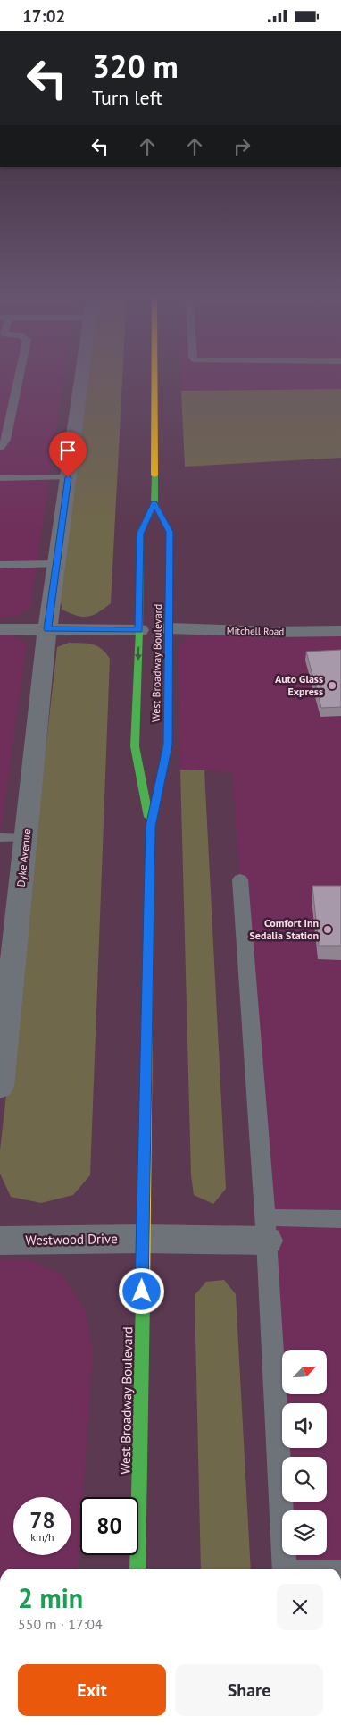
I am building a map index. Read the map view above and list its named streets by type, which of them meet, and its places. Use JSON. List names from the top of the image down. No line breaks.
{"streets":{"highway":["West Broadway Boulevard"],"street":["Mitchell Road","Dyke Avenue","Westwood Drive"]},"crossings":[["Mitchell Road","West Broadway Boulevard"],["West Broadway Boulevard","Westwood Drive"]],"places":["Auto Glass Express","Comfort Inn Sedalia Station"],"north":"top right","page":{"status":"17:02","turn":["320 m","Turn left"],"speed":"78 km/h","limit":"80","heading":["2 min","550 m · 17:04"],"buttons":["Exit","Share"]}}
